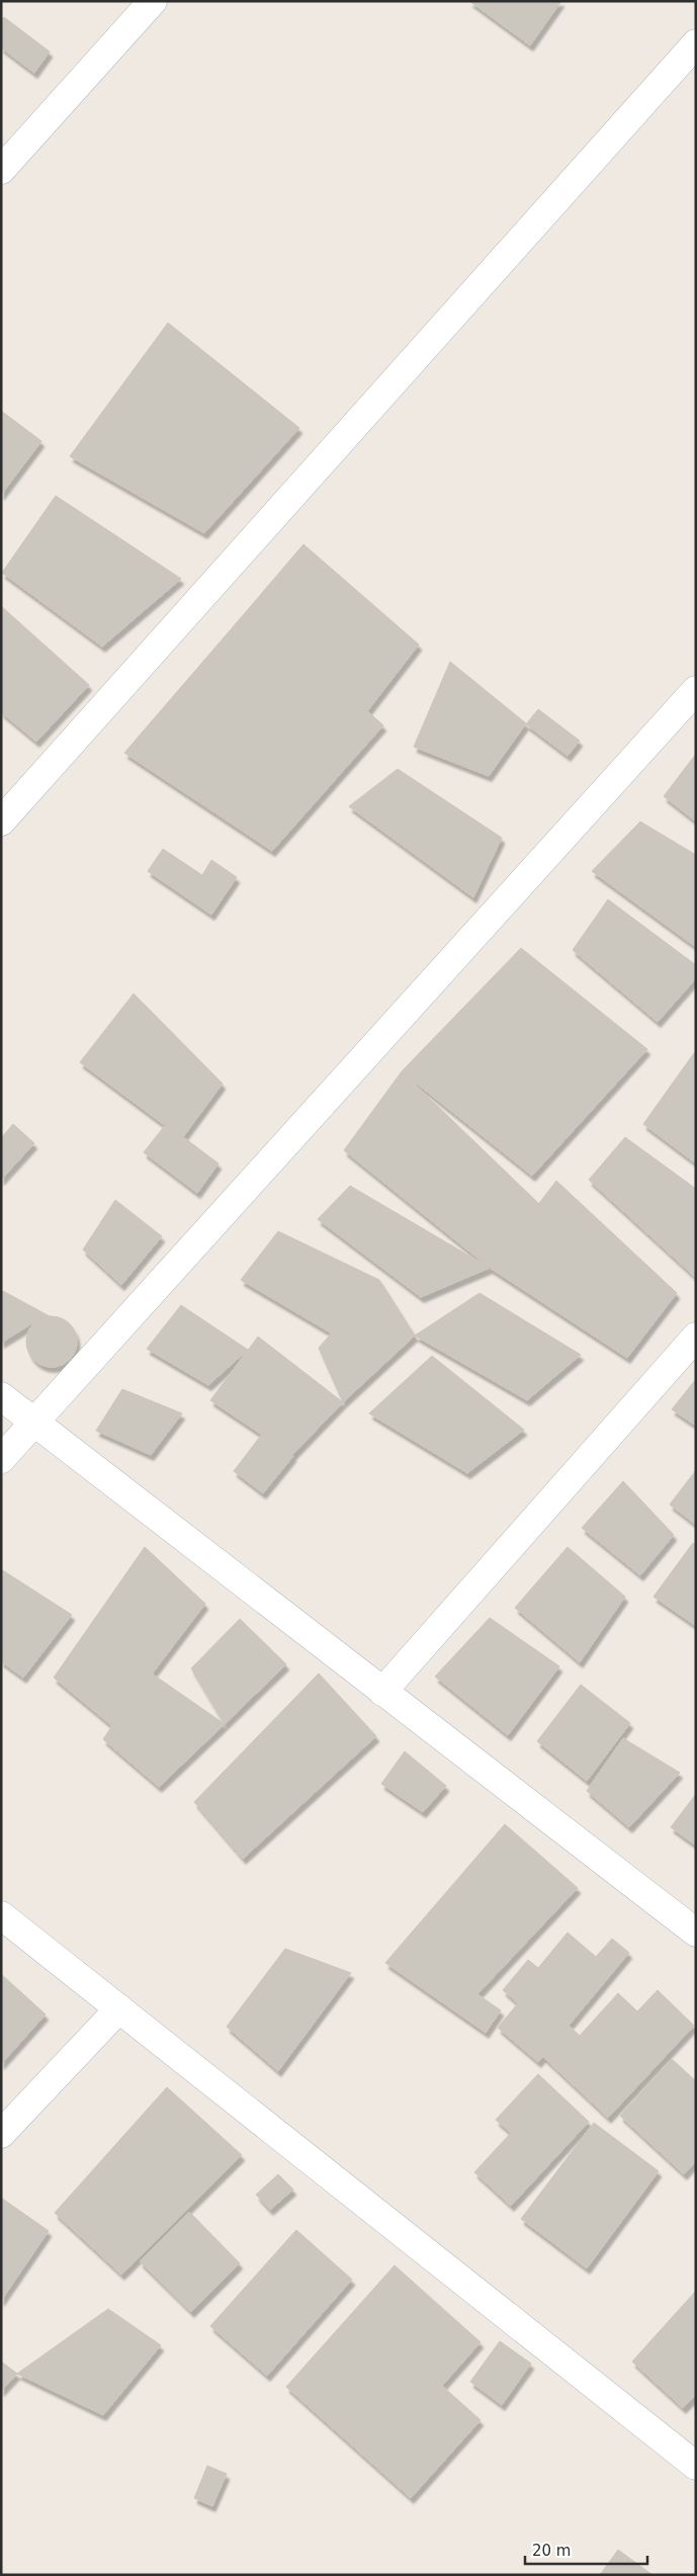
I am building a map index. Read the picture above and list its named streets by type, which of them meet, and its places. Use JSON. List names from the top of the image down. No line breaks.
{"scale_bar":"20 m"}
